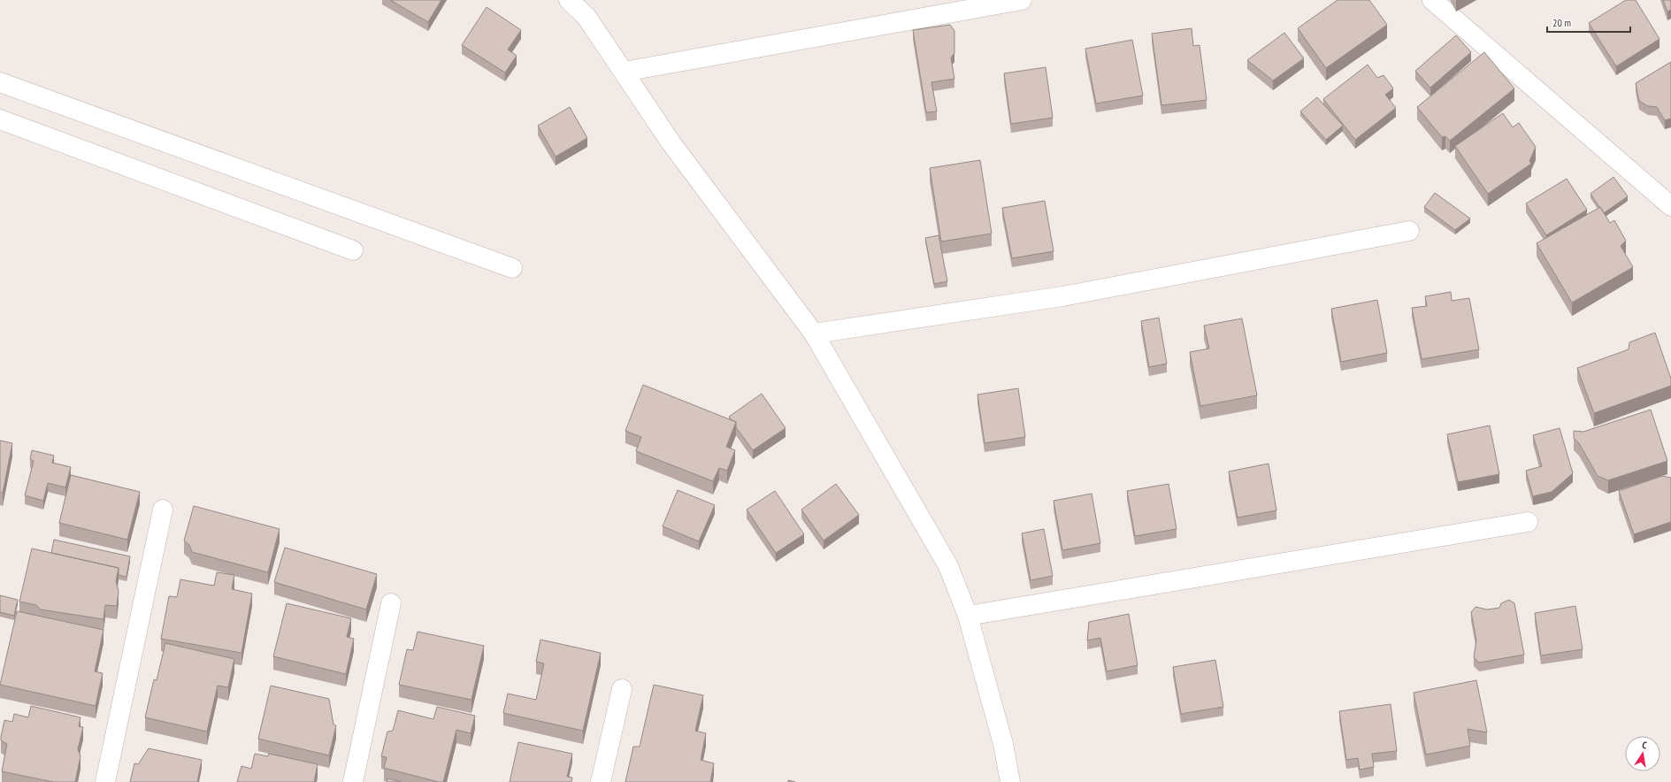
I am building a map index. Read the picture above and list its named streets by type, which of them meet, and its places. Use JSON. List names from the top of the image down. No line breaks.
{"scale_bar":"20 m","north":"top"}
